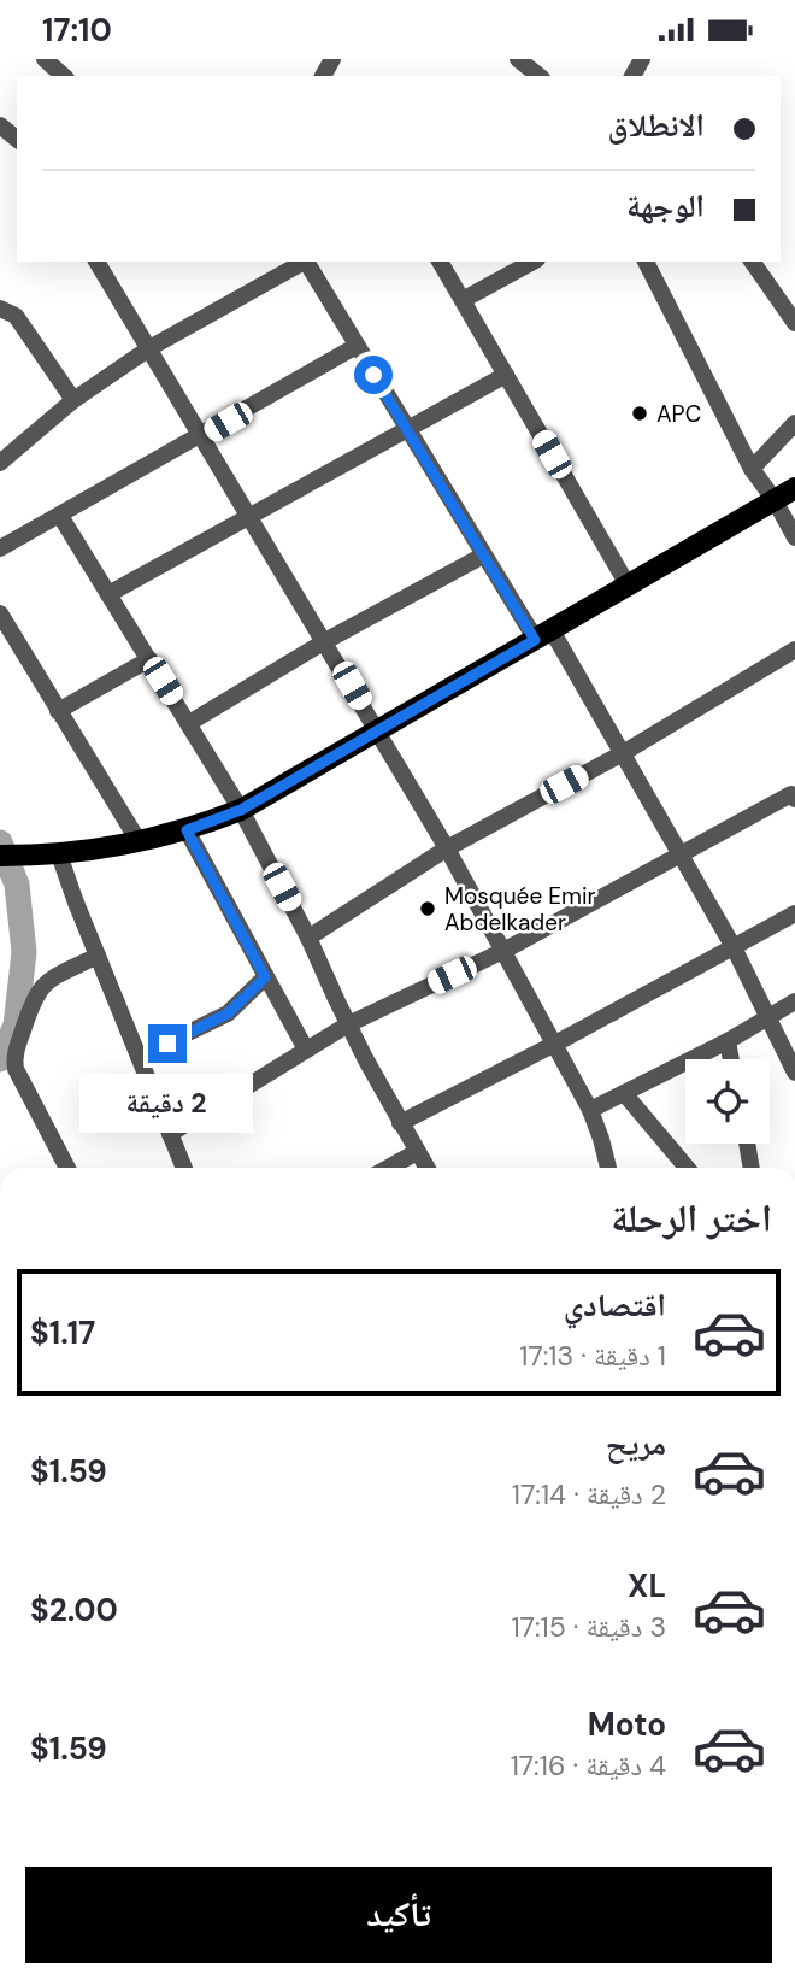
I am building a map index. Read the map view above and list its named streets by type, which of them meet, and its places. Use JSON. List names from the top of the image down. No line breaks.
{"places":["APC","Mosquée Emir Abdelkader"],"page":{"status":"17:10","banner":["الانطلاق","الوجهة"],"bubble":"2 دقيقة","heading":"اختر الرحلة","list":[{"name":"اقتصادي","note":"1 دقيقة · 17:13","value":"$1.17"},{"name":"مريح","note":"2 دقيقة · 17:14","value":"$1.59"},{"name":"XL","note":"3 دقيقة · 17:15","value":"$2.00"},{"name":"Moto","note":"4 دقيقة · 17:16","value":"$1.59"}],"buttons":"تأكيد"}}
